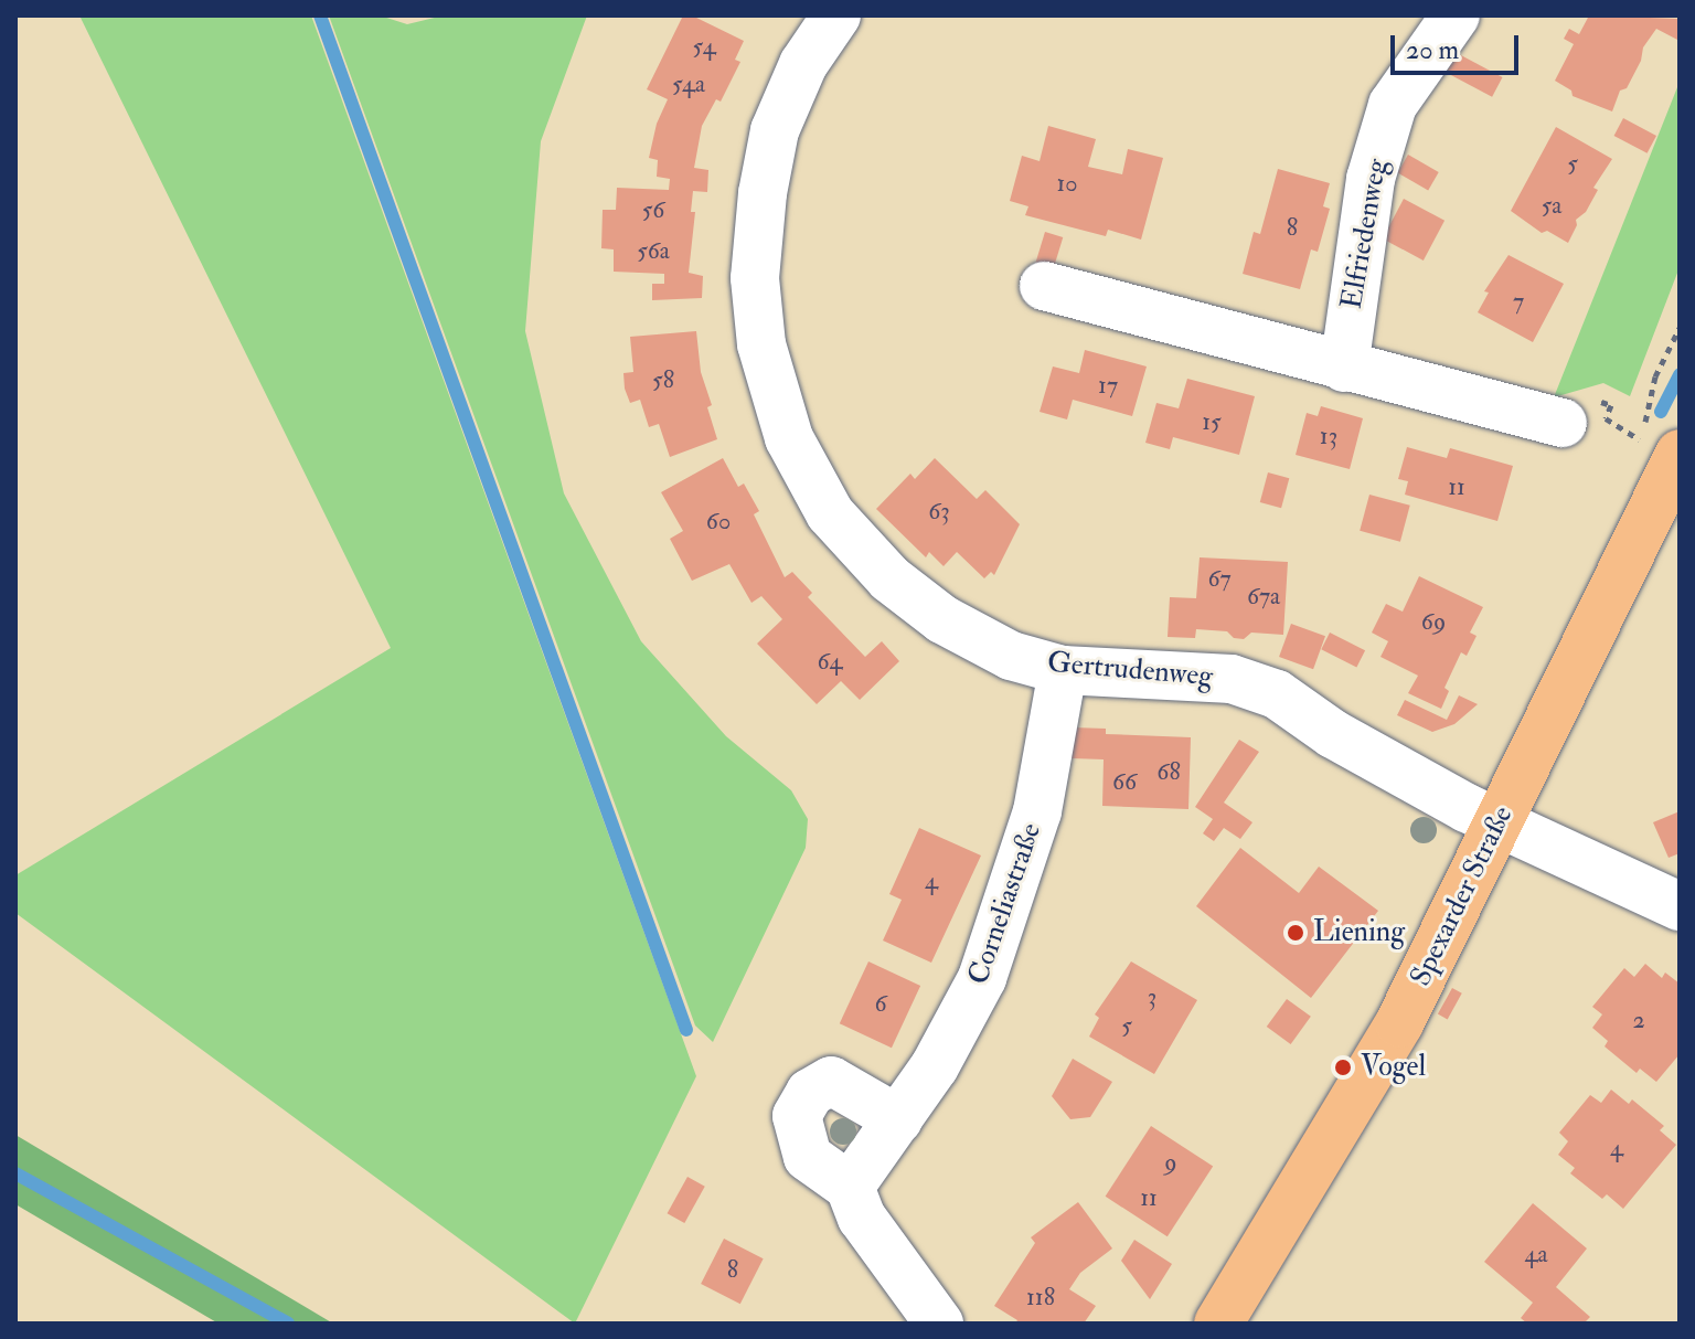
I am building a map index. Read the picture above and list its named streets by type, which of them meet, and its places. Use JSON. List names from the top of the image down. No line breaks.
{"streets":{"main road":["Spexarder Straße"],"street":["Elfriedenweg","Gertrudenweg","Corneliastraße"]},"crossings":[["Gertrudenweg","Spexarder Straße"],["Gertrudenweg","Corneliastraße"]],"places":["Liening","Vogel"],"house_numbers":["54","54a","5","10","5a","56","8","56a","7","58","17","15","13","11","63","60","67","67a","69","64","68","66","4","3","6","2","5","4","9","11","4a","8","118"],"scale_bar":"20 m"}
